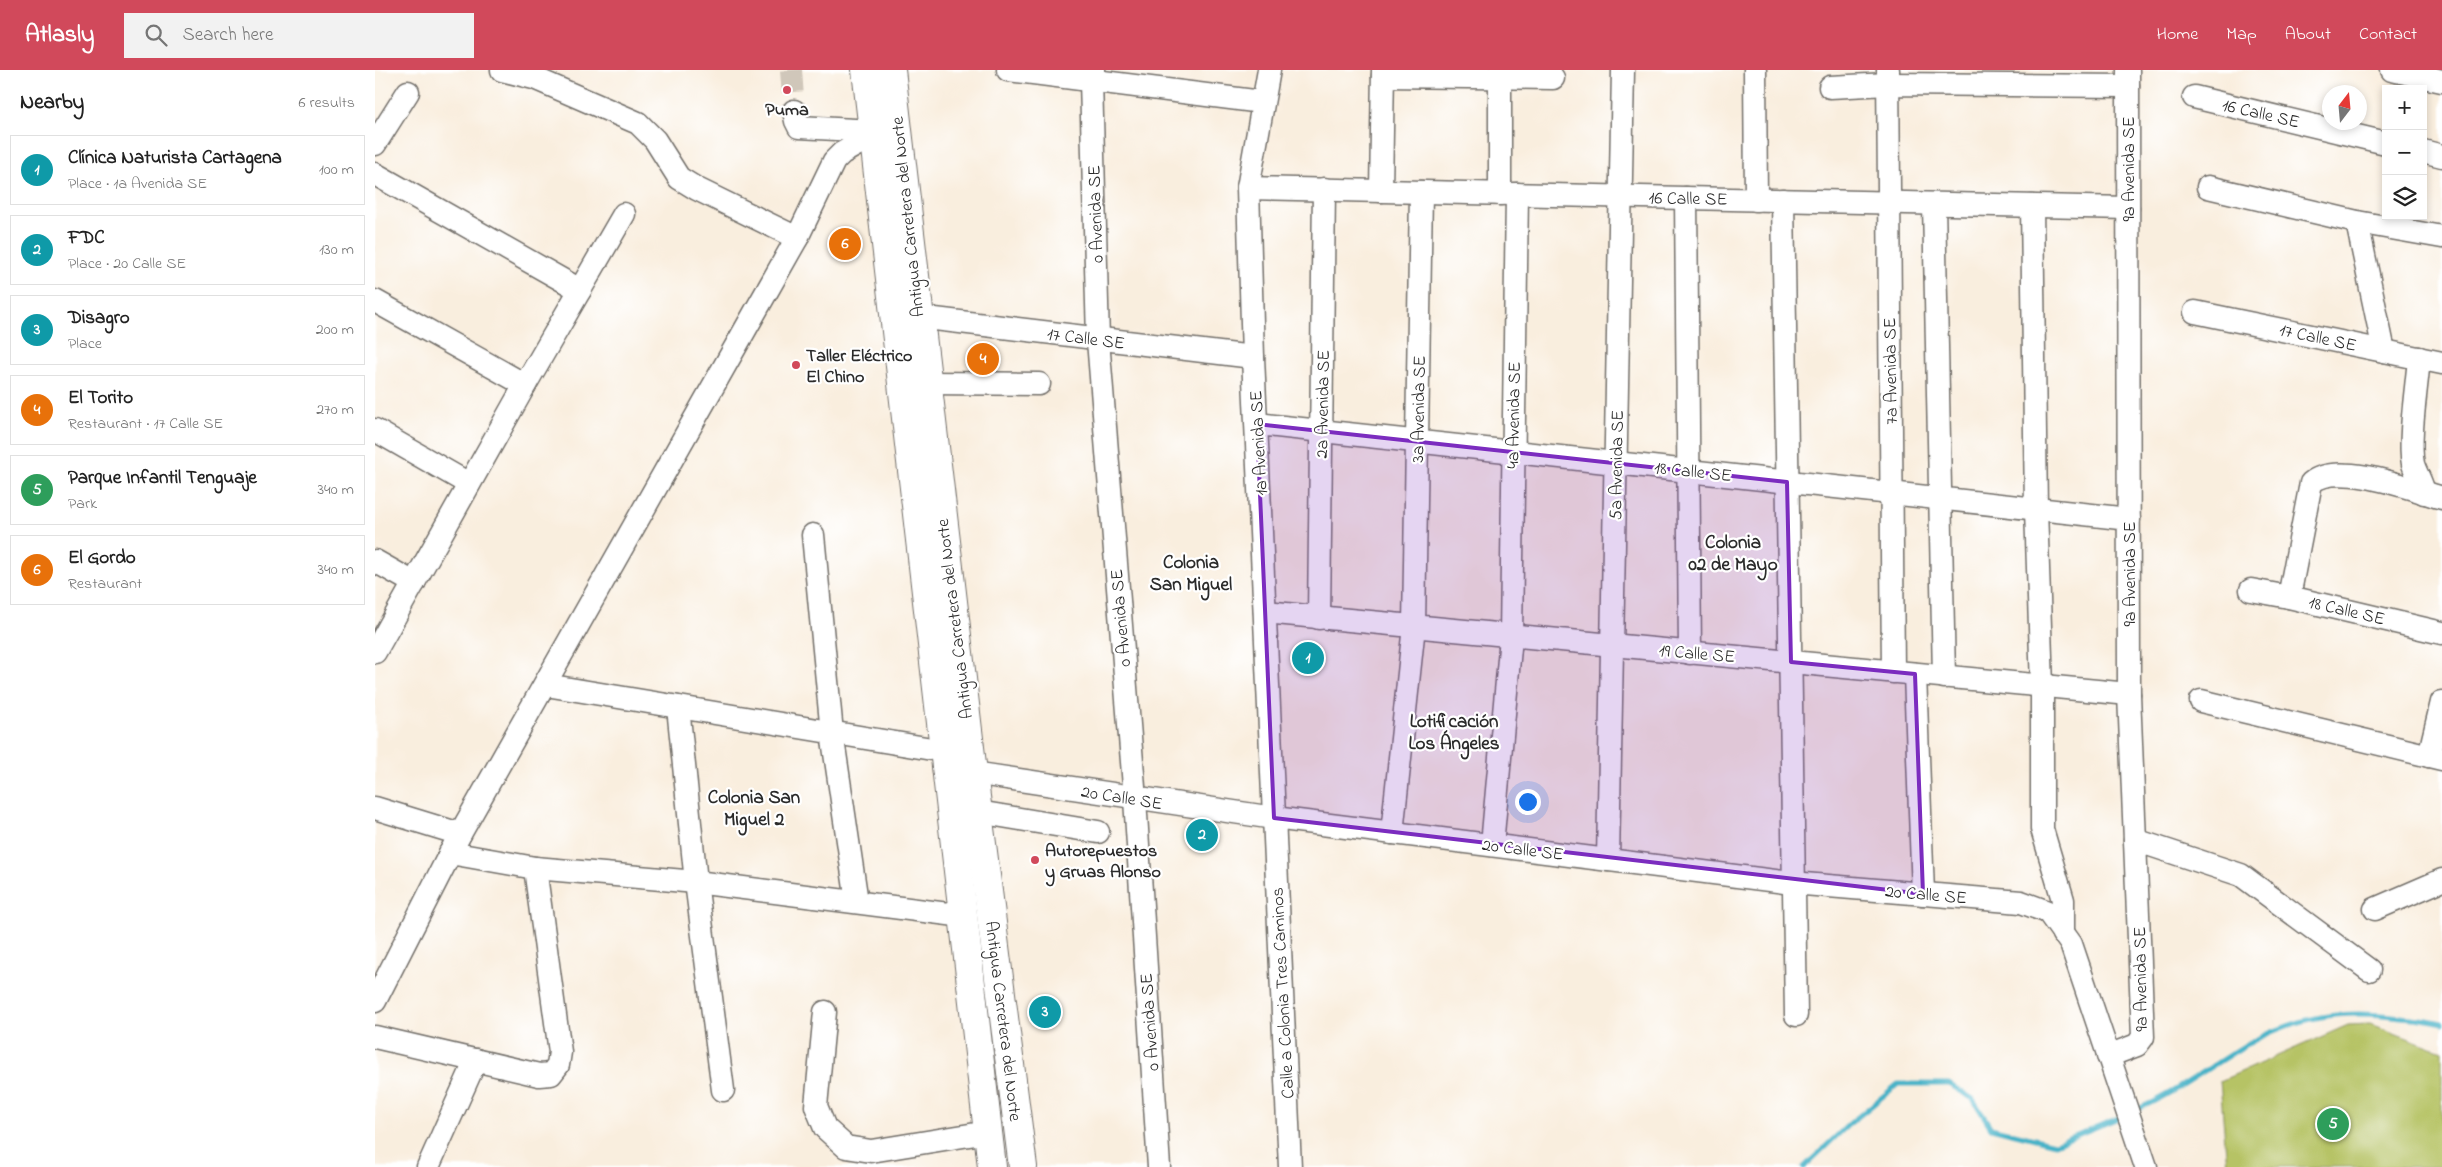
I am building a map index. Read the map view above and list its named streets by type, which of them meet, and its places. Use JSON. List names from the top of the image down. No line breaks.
{"streets":{"main road":["Antigua Carretera del Norte"],"street":["16 Calle SE","9a Avenida SE","0 Avenida SE","17 Calle SE","7a Avenida SE","2a Avenida SE","3a Avenida SE","4a Avenida SE","1a Avenida SE","5a Avenida SE","18 Calle SE","19 Calle SE","20 Calle SE","Calle a Colonia Tres Caminos"]},"crossings":[["16 Calle SE","9a Avenida SE"],["16 Calle SE","7a Avenida SE"],["16 Calle SE","2a Avenida SE"],["16 Calle SE","3a Avenida SE"],["16 Calle SE","4a Avenida SE"],["16 Calle SE","1a Avenida SE"],["16 Calle SE","5a Avenida SE"],["9a Avenida SE","18 Calle SE"],["9a Avenida SE","19 Calle SE"],["9a Avenida SE","20 Calle SE"],["0 Avenida SE","17 Calle SE"],["0 Avenida SE","20 Calle SE"],["Antigua Carretera del Norte","17 Calle SE"],["Antigua Carretera del Norte","20 Calle SE"],["17 Calle SE","1a Avenida SE"],["7a Avenida SE","18 Calle SE"],["7a Avenida SE","19 Calle SE"],["7a Avenida SE","20 Calle SE"],["2a Avenida SE","18 Calle SE"],["2a Avenida SE","19 Calle SE"],["3a Avenida SE","18 Calle SE"],["3a Avenida SE","19 Calle SE"],["3a Avenida SE","20 Calle SE"],["4a Avenida SE","18 Calle SE"],["4a Avenida SE","19 Calle SE"],["4a Avenida SE","20 Calle SE"],["1a Avenida SE","18 Calle SE"],["1a Avenida SE","19 Calle SE"],["1a Avenida SE","20 Calle SE"],["1a Avenida SE","Calle a Colonia Tres Caminos"],["5a Avenida SE","18 Calle SE"],["5a Avenida SE","19 Calle SE"],["5a Avenida SE","20 Calle SE"],["20 Calle SE","Calle a Colonia Tres Caminos"]],"districts":["Colonia 02 de Mayo","Colonia San Miguel","Lotificación Los Ángeles","Colonia San Miguel 2"],"places":["Puma","Taller Eléctrico El Chino","Autorepuestos y Gruas Alonso"],"north":"top","page":{"header":"Atlasly","search":"Search here","nav":["Home","Map","About","Contact"],"heading":["Nearby","6 results"],"map_buttons":["+","−"],"list":[{"mark":"1","name":"Clínica Naturista Cartagena","note":"Place · 1a Avenida SE","value":"100 m"},{"mark":"2","name":"FDC","note":"Place · 20 Calle SE","value":"130 m"},{"mark":"3","name":"Disagro","note":"Place","value":"200 m"},{"mark":"4","name":"El Torito","note":"Restaurant · 17 Calle SE","value":"270 m"},{"mark":"5","name":"Parque Infantil Tenguaje","note":"Park","value":"340 m"},{"mark":"6","name":"El Gordo","note":"Restaurant","value":"340 m"}],"pins":["6","4","1","2","3","5"]}}
